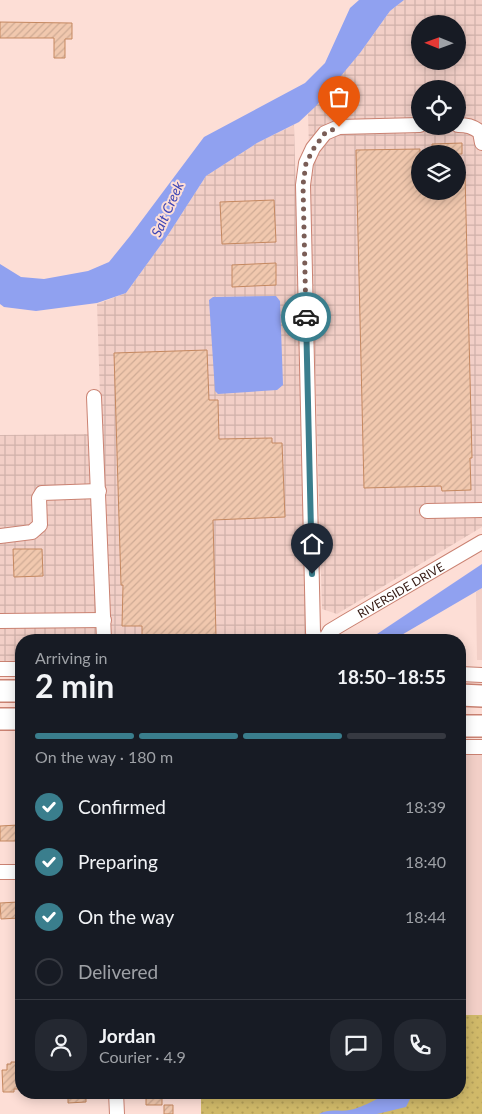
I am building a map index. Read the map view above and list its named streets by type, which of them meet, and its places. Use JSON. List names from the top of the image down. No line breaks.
{"streets":{"street":["RIVERSIDE DRIVE"]},"water":["Salt Creek"],"north":"left","page":{"heading":["2 min","Arriving in","18:50–18:55"],"panel":["Jordan","Courier · 4.9"],"bar":"On the way · 180 m","list":[["Confirmed","18:39"],["Preparing","18:40"],["On the way","18:44"],"Delivered"]}}
